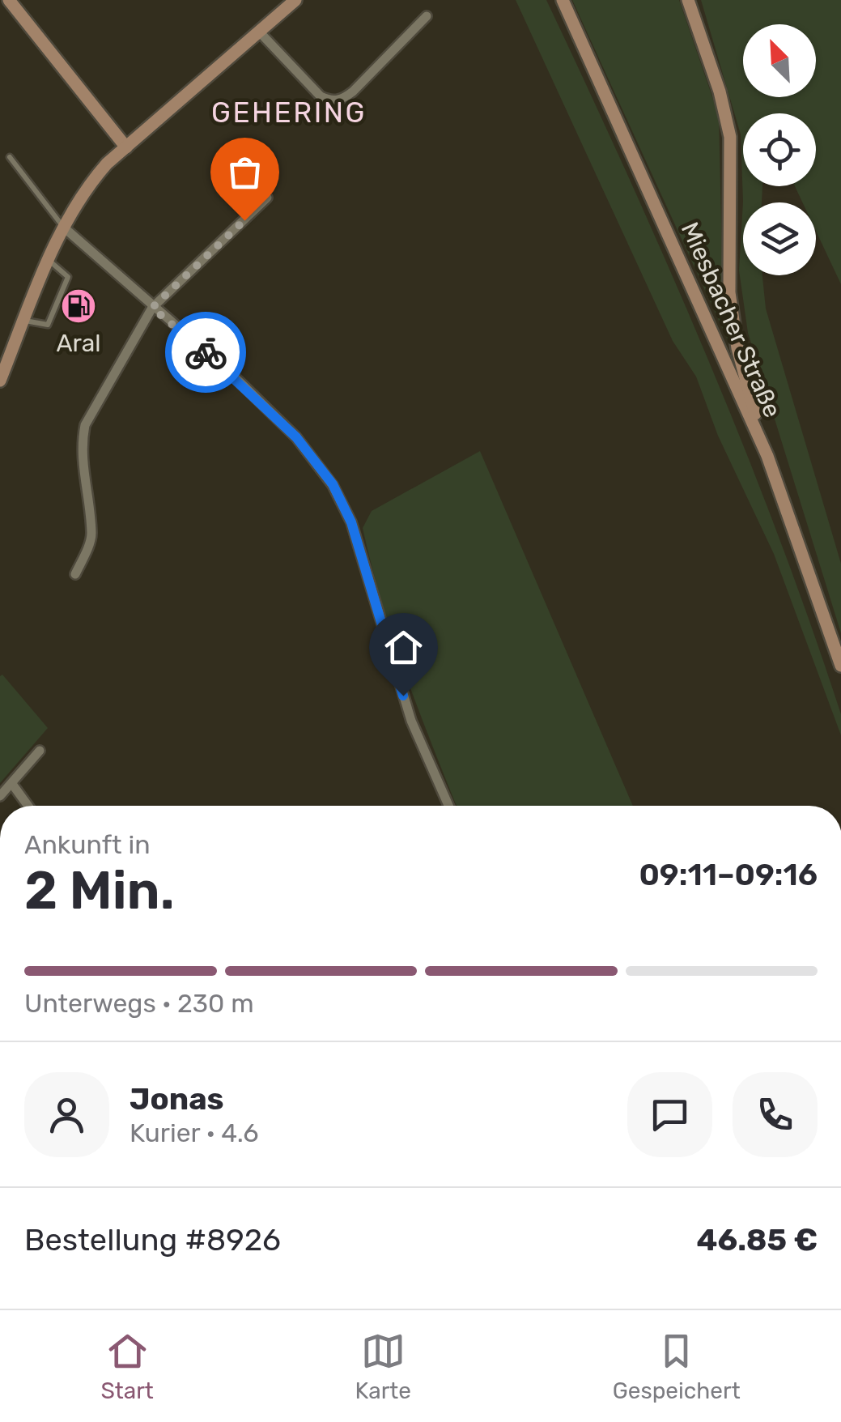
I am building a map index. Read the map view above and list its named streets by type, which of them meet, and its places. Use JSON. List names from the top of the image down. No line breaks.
{"streets":{"main road":["Miesbacher Straße"]},"districts":["GEHERING"],"places":{"fuel station":["Aral"]},"north":"top left","page":{"heading":["2 Min.","Ankunft in","09:11–09:16"],"panel":["Jonas","Kurier · 4.6","Bestellung #8926","46.85 €"],"bar":"Unterwegs · 230 m","tabs":["Start","Karte","Gespeichert"]}}
